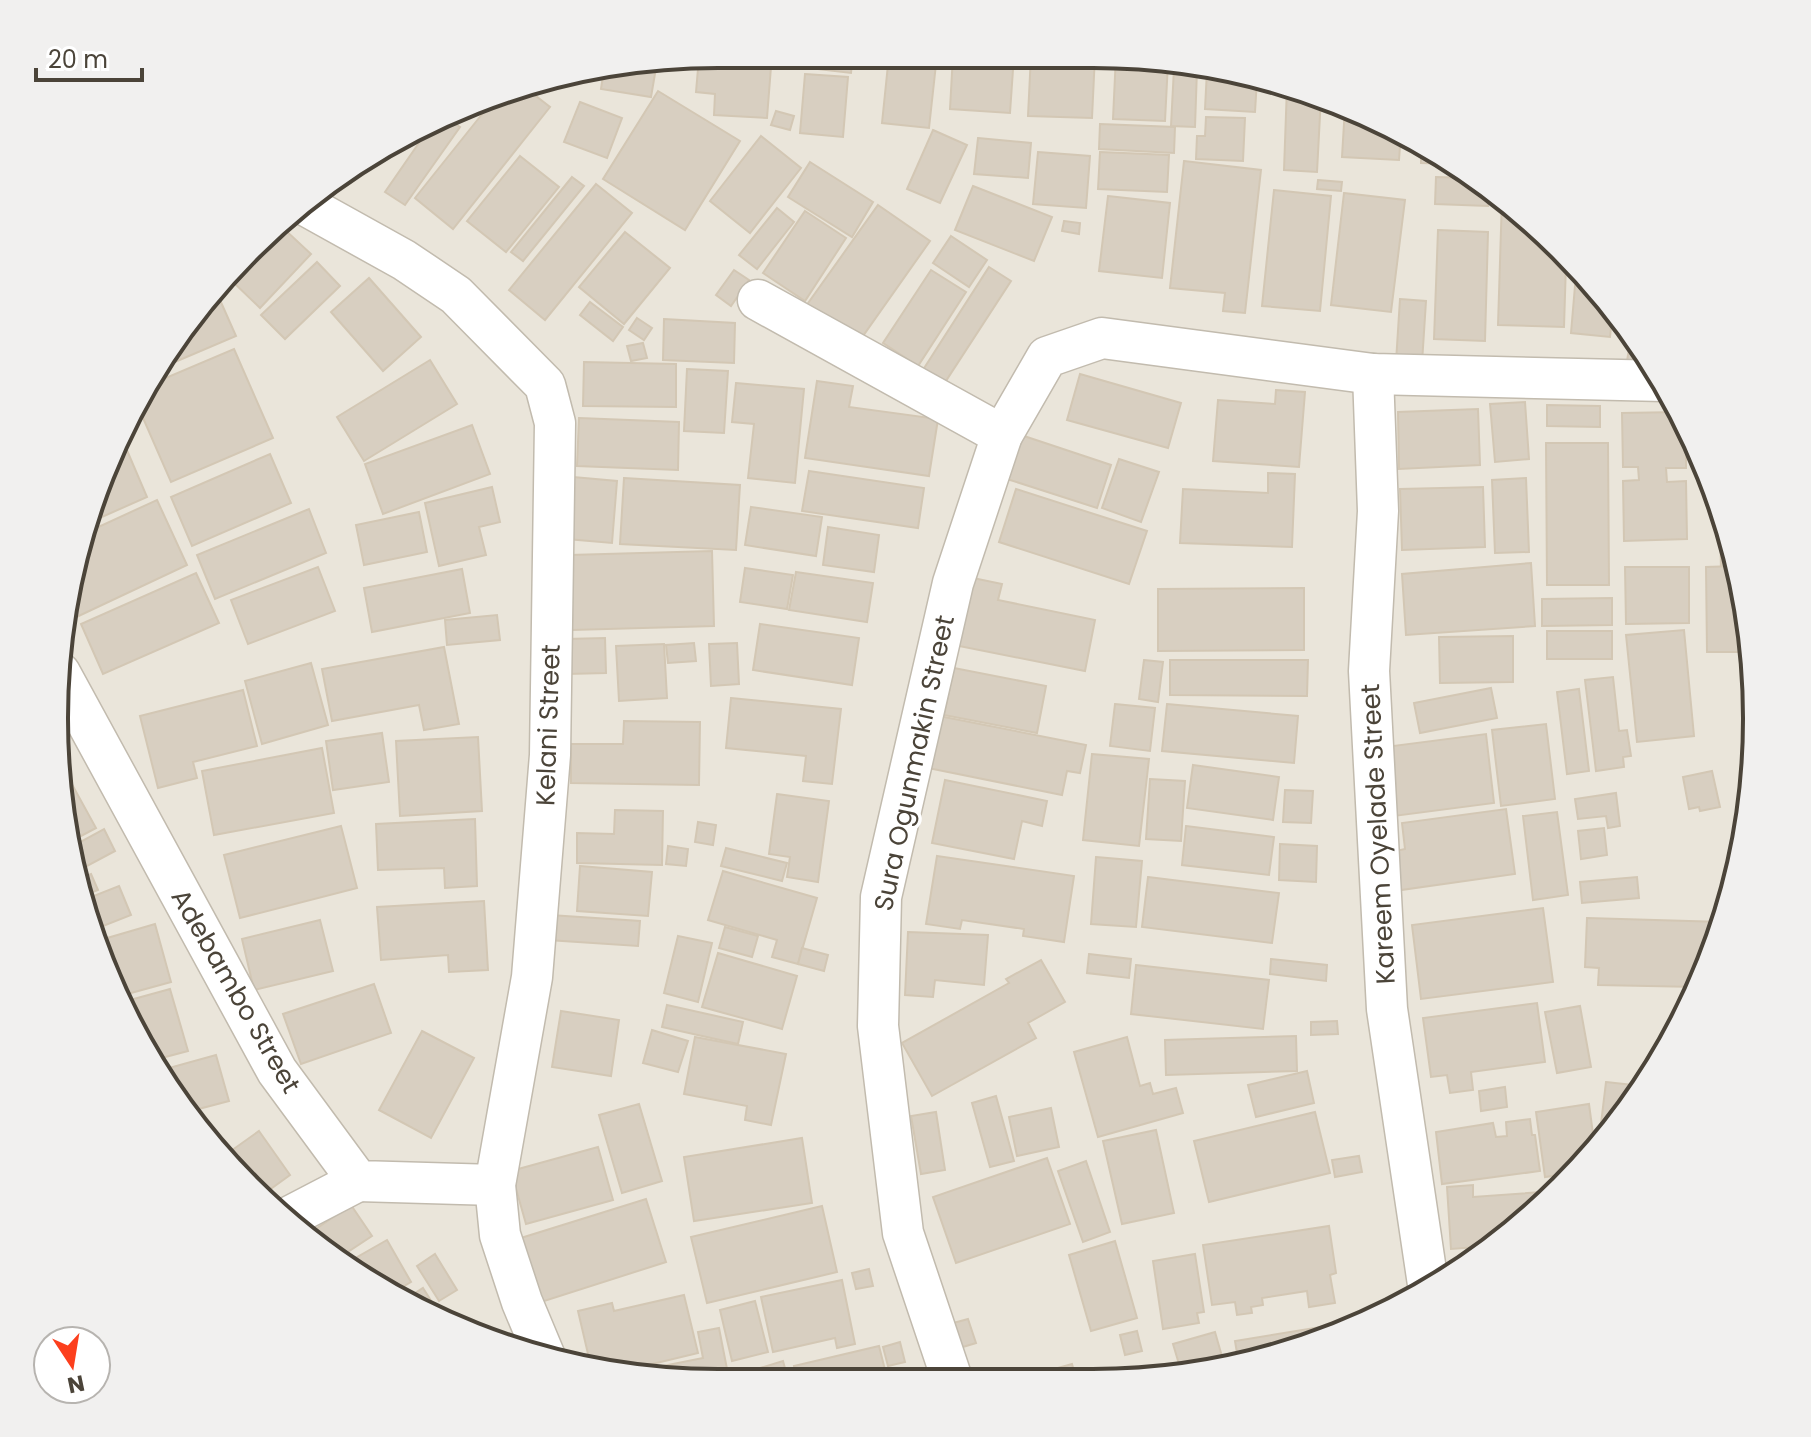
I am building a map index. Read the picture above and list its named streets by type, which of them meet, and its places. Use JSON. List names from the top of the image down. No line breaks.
{"streets":{"street":["Kelani Street","Sura Ogunmakin Street","Kareem Oyelade Street","Adebambo Street"]},"crossings":[["Sura Ogunmakin Street","Kareem Oyelade Street"]],"scale_bar":"20 m","north":"bottom"}
